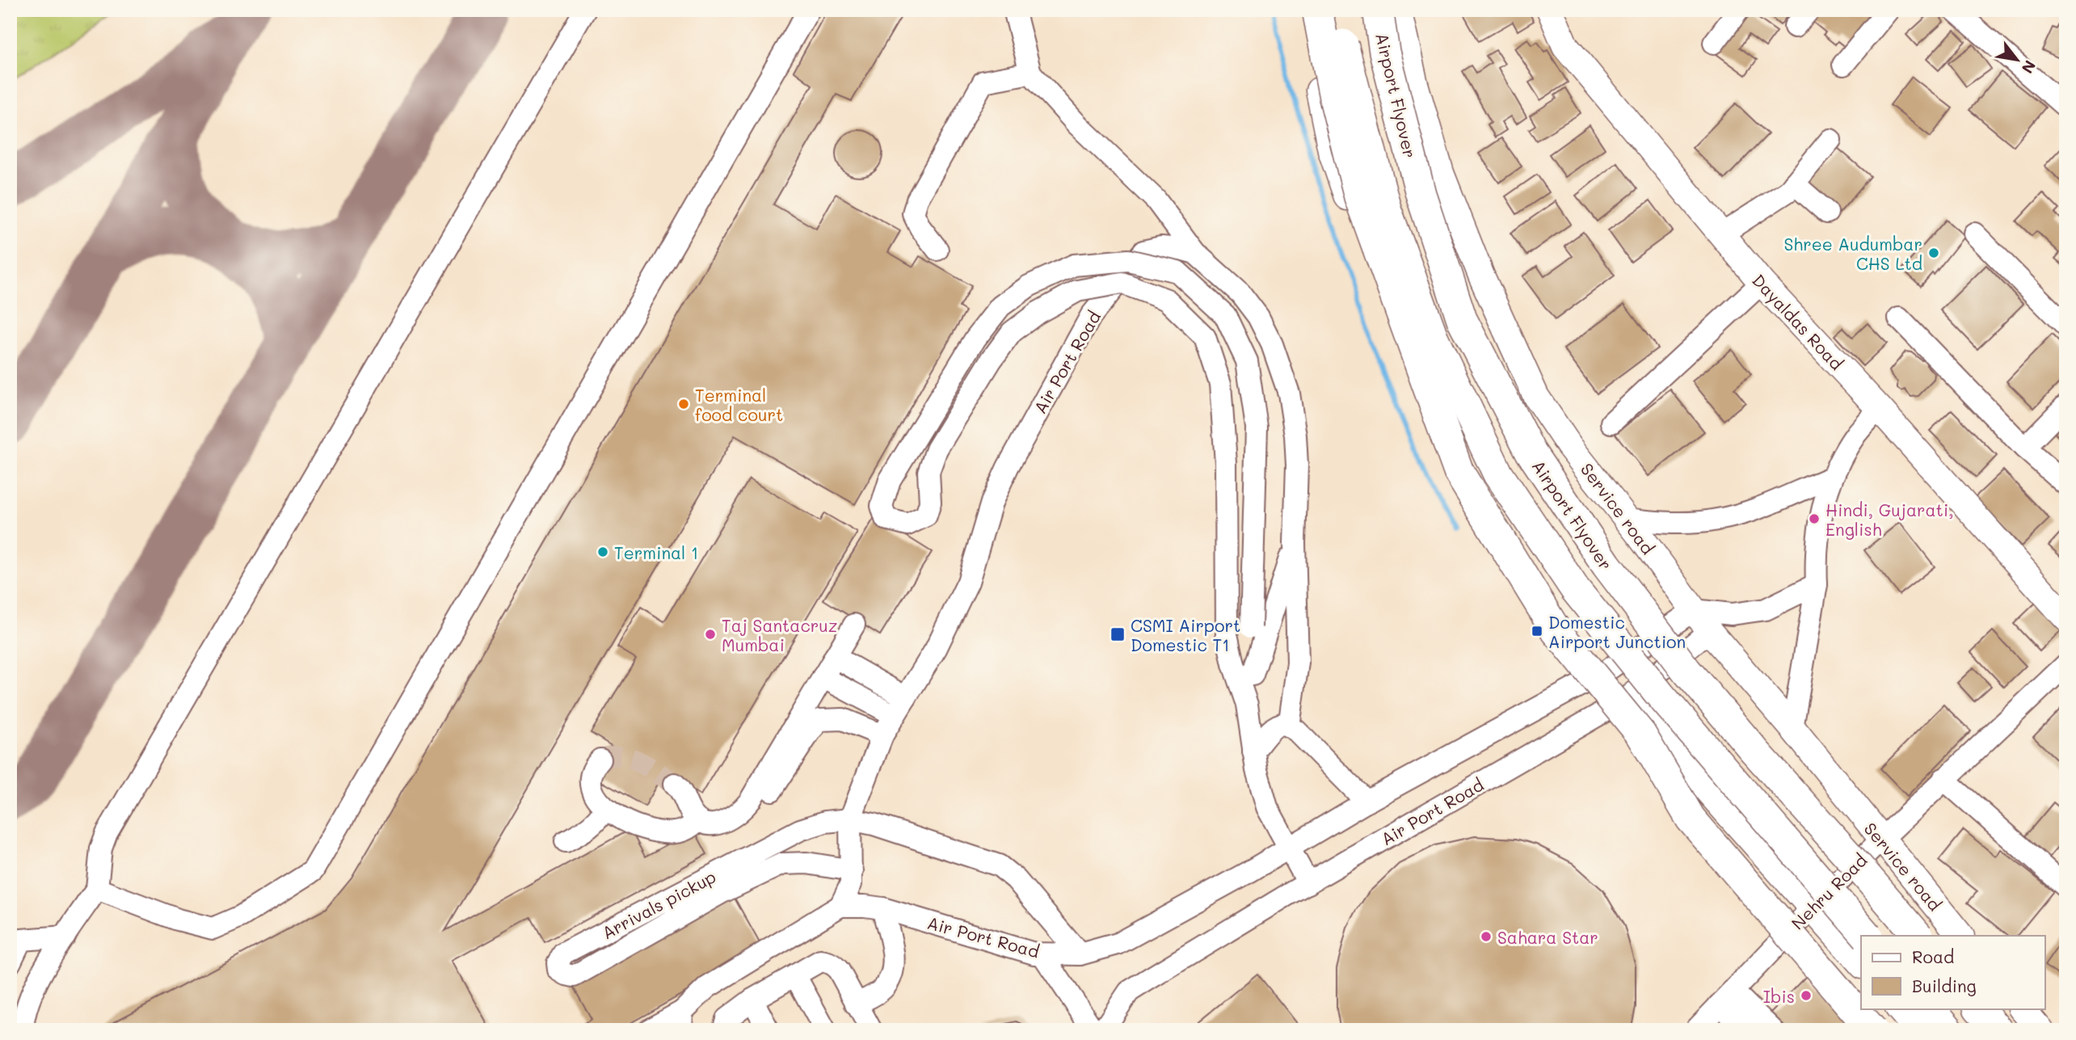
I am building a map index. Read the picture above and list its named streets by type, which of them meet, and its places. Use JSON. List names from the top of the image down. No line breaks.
{"streets":{"highway":["Airport Flyover"],"main road":["Dayaldas Road","Service road"],"street":["Air Port Road","Nehru Road","Arrivals pickup"]},"crossings":[["Air Port Road","Service road"],["Air Port Road","Arrivals pickup"],["Service road","Nehru Road"]],"places":{"other":["Shree Audumbar CHS Ltd","Terminal food court","Hindi, Gujarati, English","Terminal 1","Taj Santacruz Mumbai","Sahara Star","Ibis"],"transit":["Domestic Airport Junction","CSMI Airport Domestic T1"]},"legend":["Road","Building"],"north":"bottom right"}
